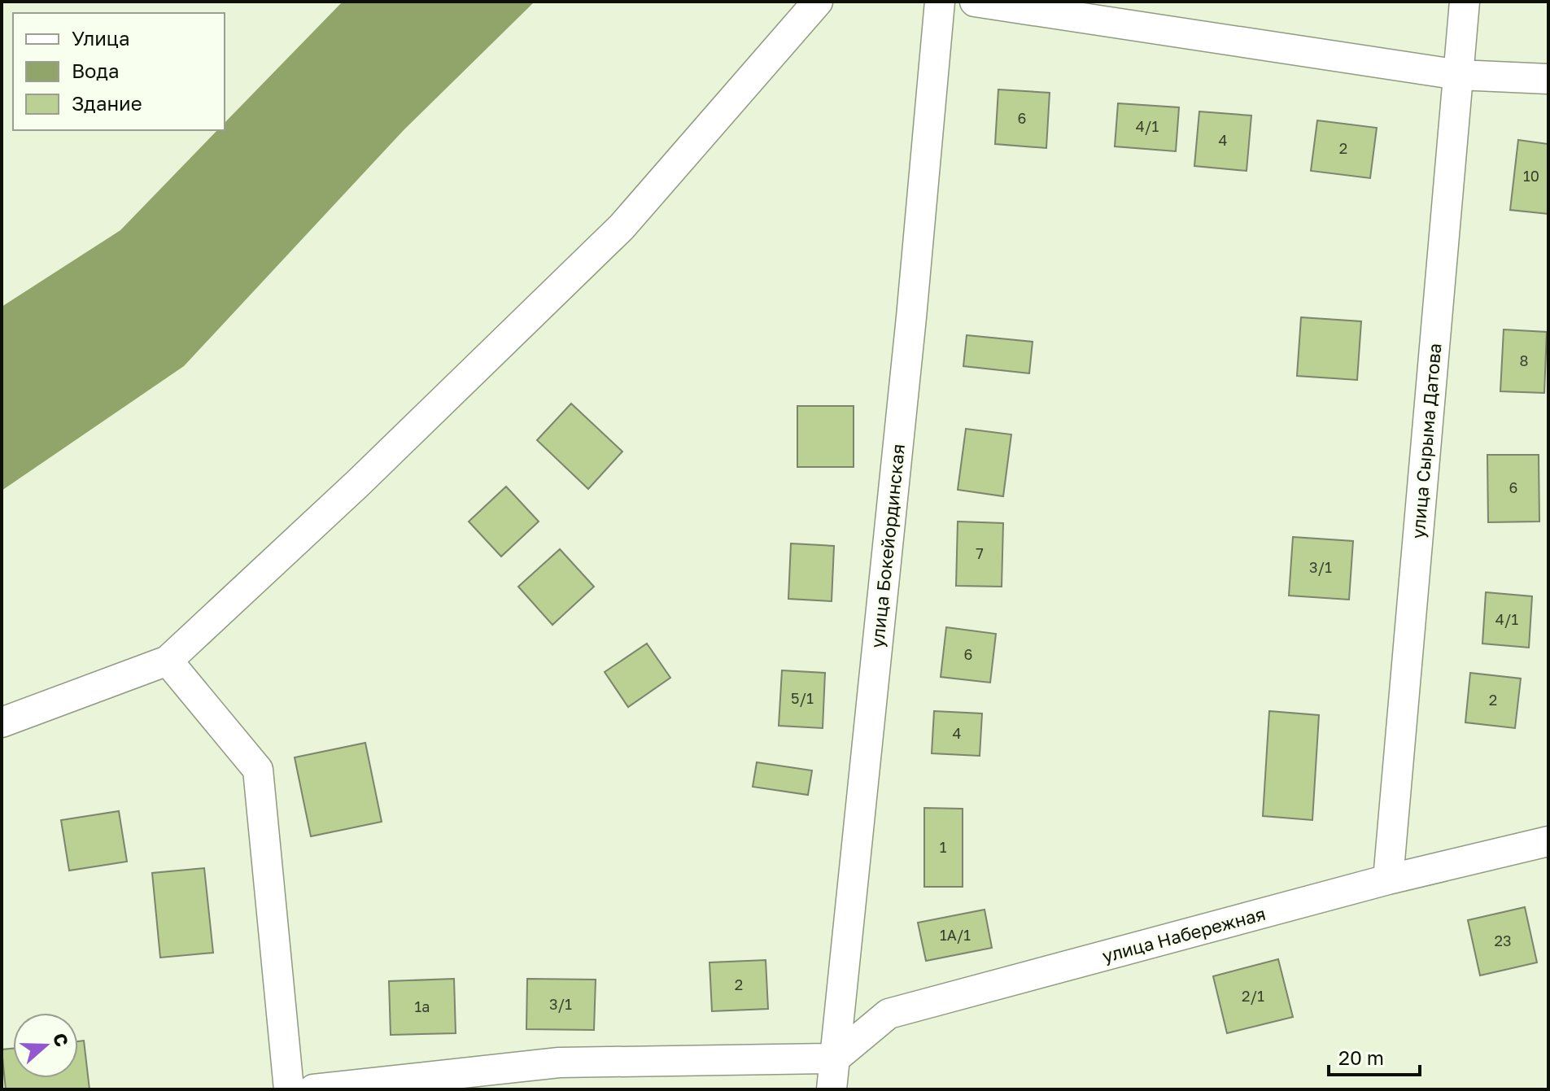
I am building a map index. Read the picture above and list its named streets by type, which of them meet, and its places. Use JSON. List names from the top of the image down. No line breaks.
{"streets":{"street":["улица Сырыма Датова","улица Бокейординская","улица Набережная"]},"crossings":[["улица Сырыма Датова","улица Набережная"],["улица Бокейординская","улица Набережная"]],"house_numbers":["6","4/1","4","2","10","8","6","7","3/1","4/1","6","5/1","2","4","1","1А/1","23","2","2/1","3/1","1а"],"legend":["Улица","Вода","Здание"],"scale_bar":"20 m","north":"right"}
